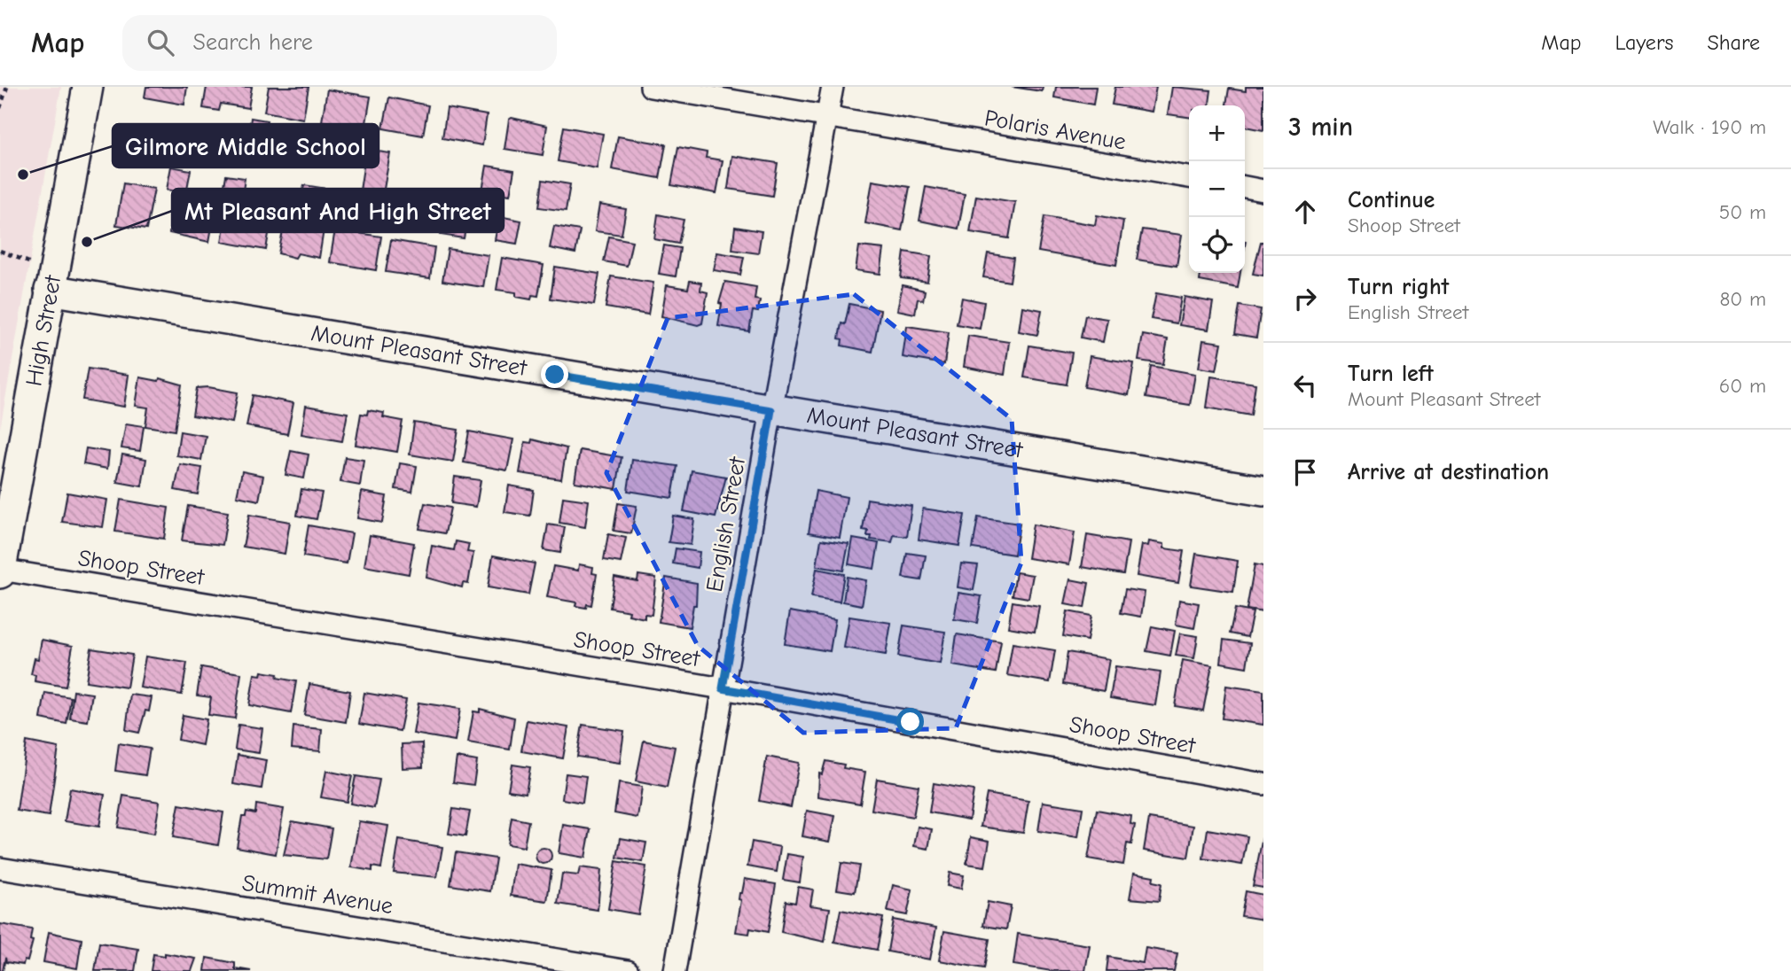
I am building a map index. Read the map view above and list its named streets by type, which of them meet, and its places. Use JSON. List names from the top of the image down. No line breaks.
{"streets":{"street":["Polaris Avenue","High Street","Mount Pleasant Street","English Street","Shoop Street","Summit Avenue"]},"crossings":[["Polaris Avenue","English Street"],["High Street","Mount Pleasant Street"],["High Street","Shoop Street"],["Mount Pleasant Street","English Street"],["English Street","Shoop Street"]],"places":["Gilmore Middle School","Mt Pleasant And High Street"],"page":{"header":"Map","search":"Search here","nav":["Map","Layers","Share"],"heading":["3 min","Walk · 190 m"],"map_buttons":["+","−"],"list":[["Continue","Shoop Street","50 m"],["Turn right","English Street","80 m"],["Turn left","Mount Pleasant Street","60 m"],"Arrive at destination"]}}
